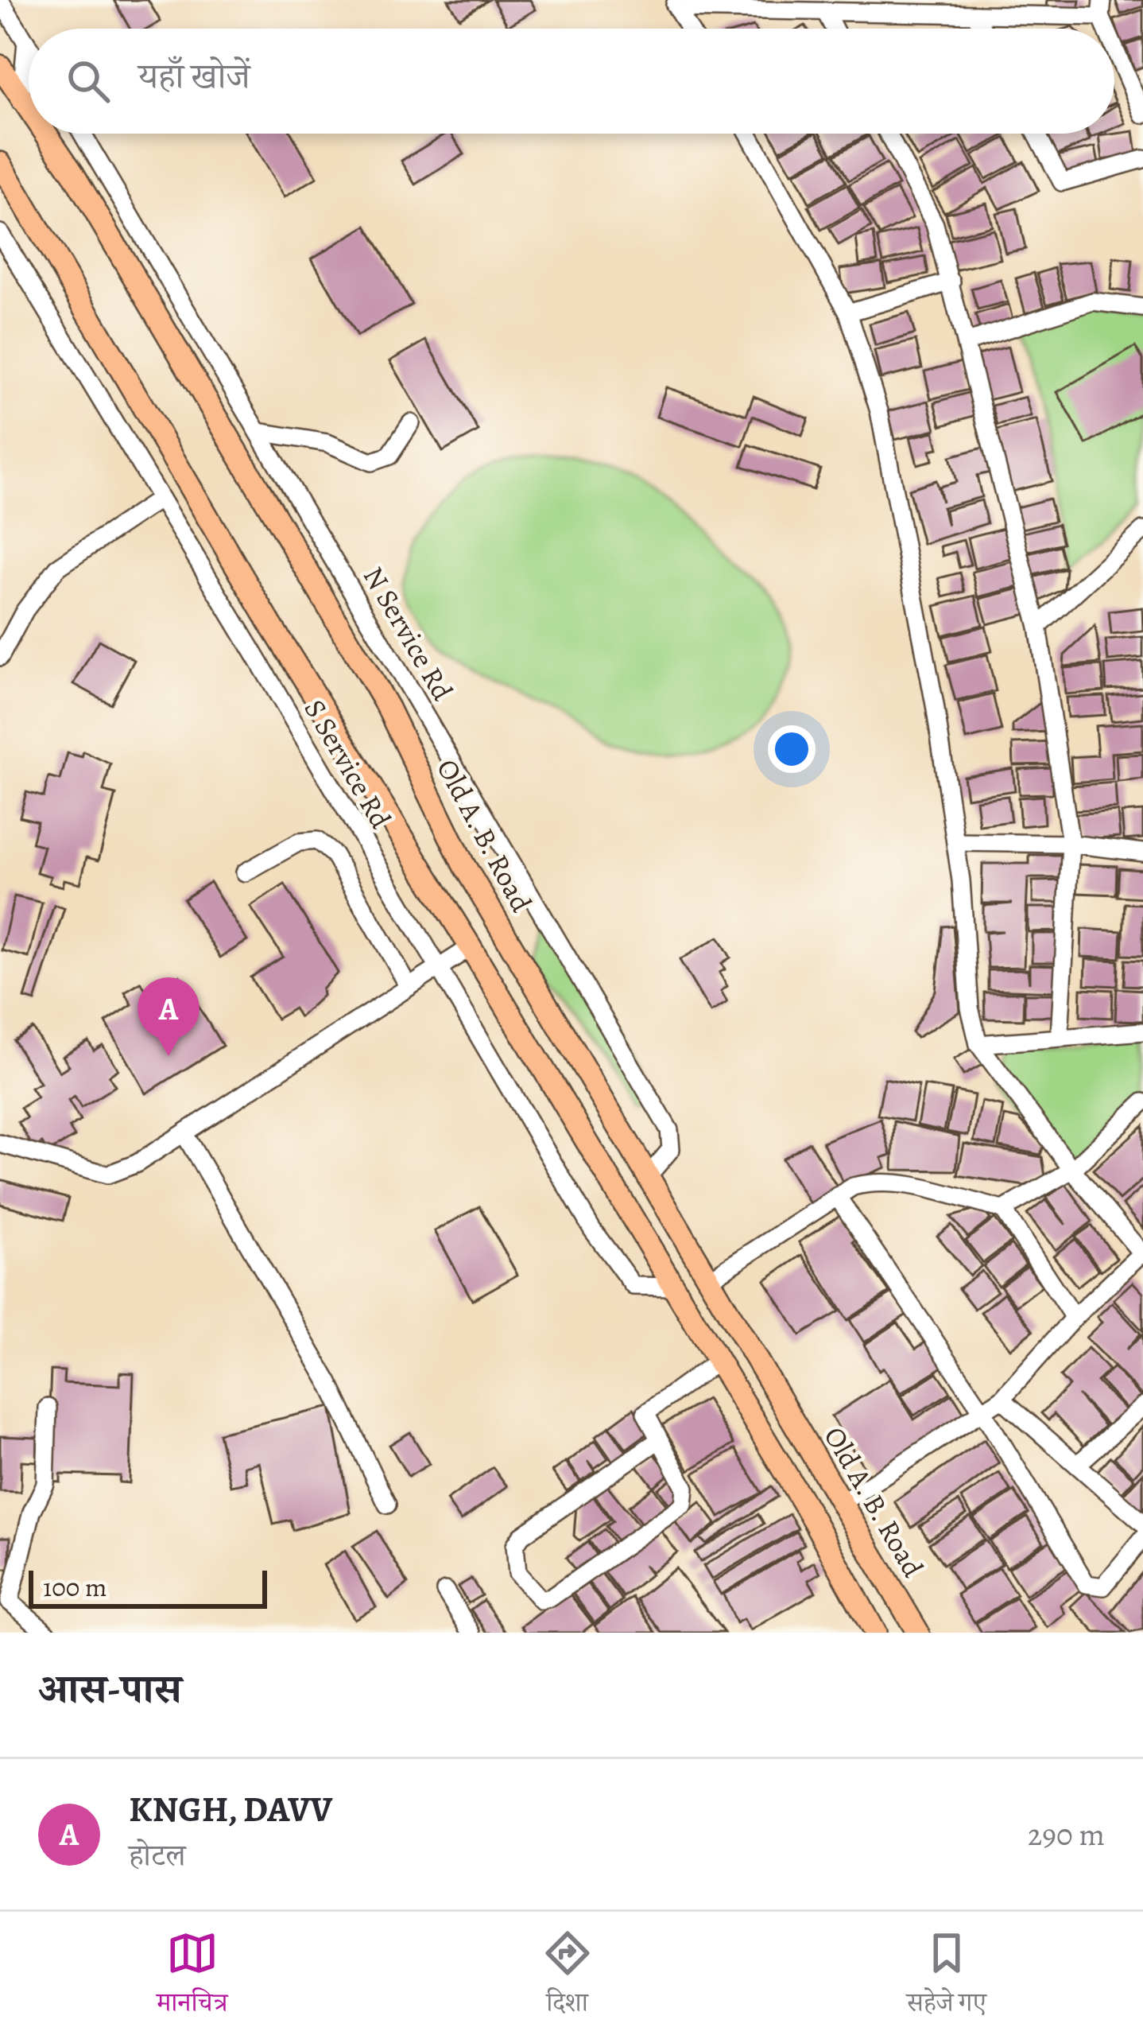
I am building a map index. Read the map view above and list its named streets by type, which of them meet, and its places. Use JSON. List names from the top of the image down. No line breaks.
{"streets":{"main road":["Old A. B. Road"],"street":["N Service Rd","S Service Rd"]},"crossings":[["N Service Rd","Old A. B. Road"]],"scale_bar":"100 m","page":{"search":"यहाँ खोजें","pins":"A","scale":"100 m","heading":"आस-पास","list":[{"mark":"A","name":"KNGH, DAVV","note":"होटल","value":"290 m"}],"nav":["मानचित्र","दिशा","सहेजे गए"]}}
